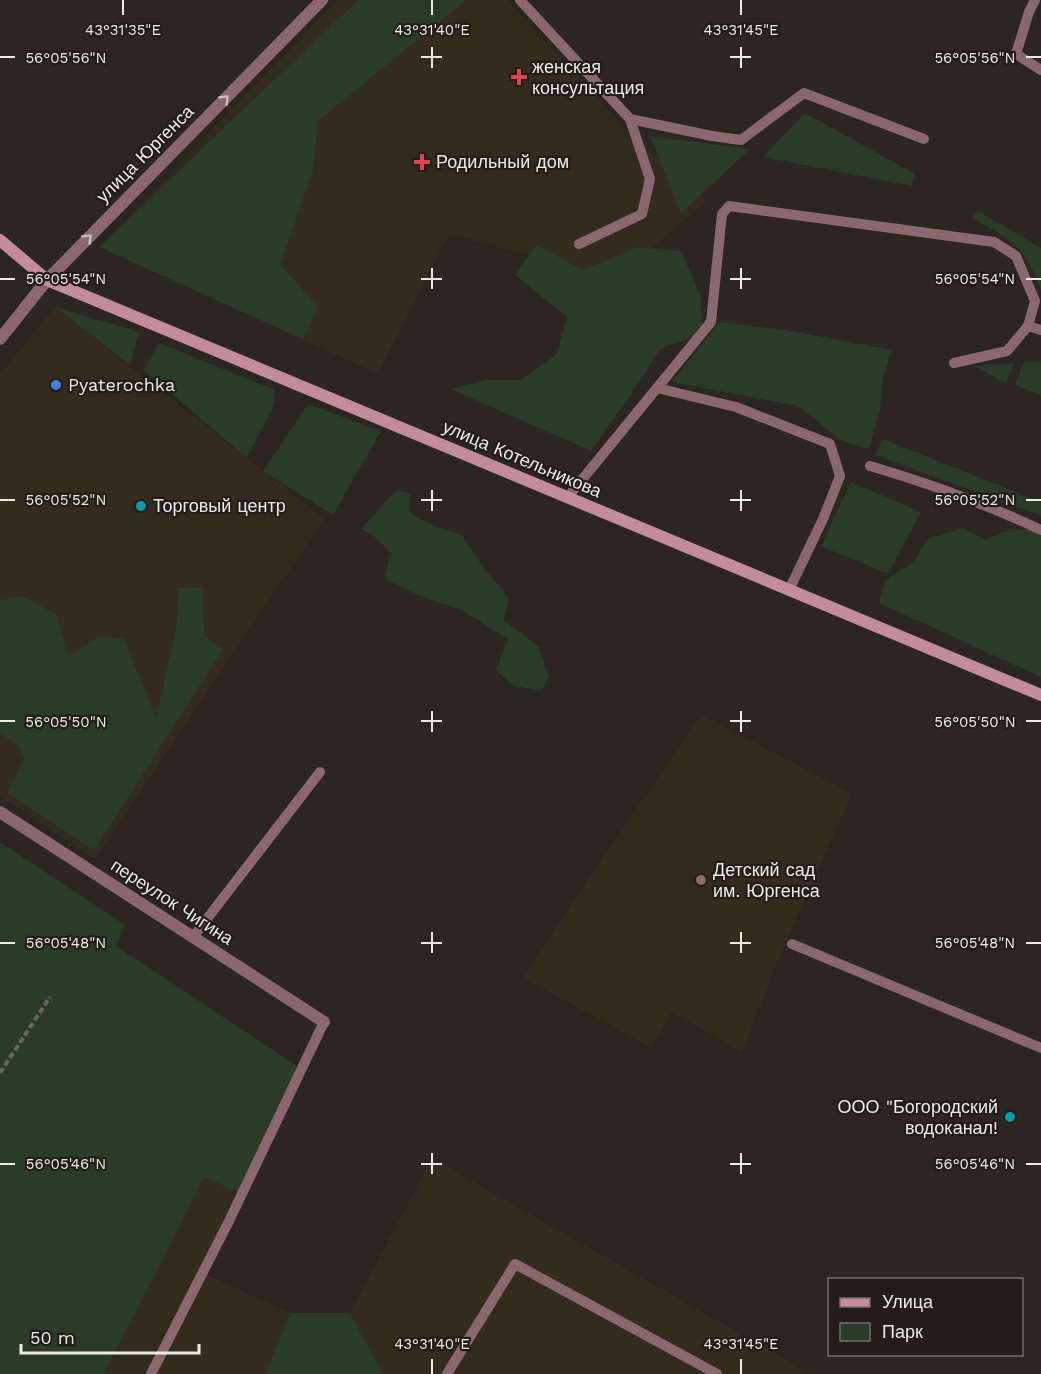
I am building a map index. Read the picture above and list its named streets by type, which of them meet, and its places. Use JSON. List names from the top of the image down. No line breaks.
{"streets":{"street":["улица Юргенса","улица Котельникова","переулок Чигина"]},"crossings":[["улица Юргенса","улица Котельникова"]],"one_way":["улица Юргенса"],"places":{"health":["женская консультация","Родильный дом"],"other":["Pyaterochka","Торговый центр","Детский сад им. Юргенса","ООО \"Богородский водоканал!"]},"legend":["Улица","Парк"],"scale_bar":"50 m","coordinates":["43°31'35\"E","43°31'40\"E","43°31'45\"E","56°05'56\"N","56°05'54\"N","56°05'52\"N","56°05'50\"N","56°05'48\"N","56°05'46\"N"]}
